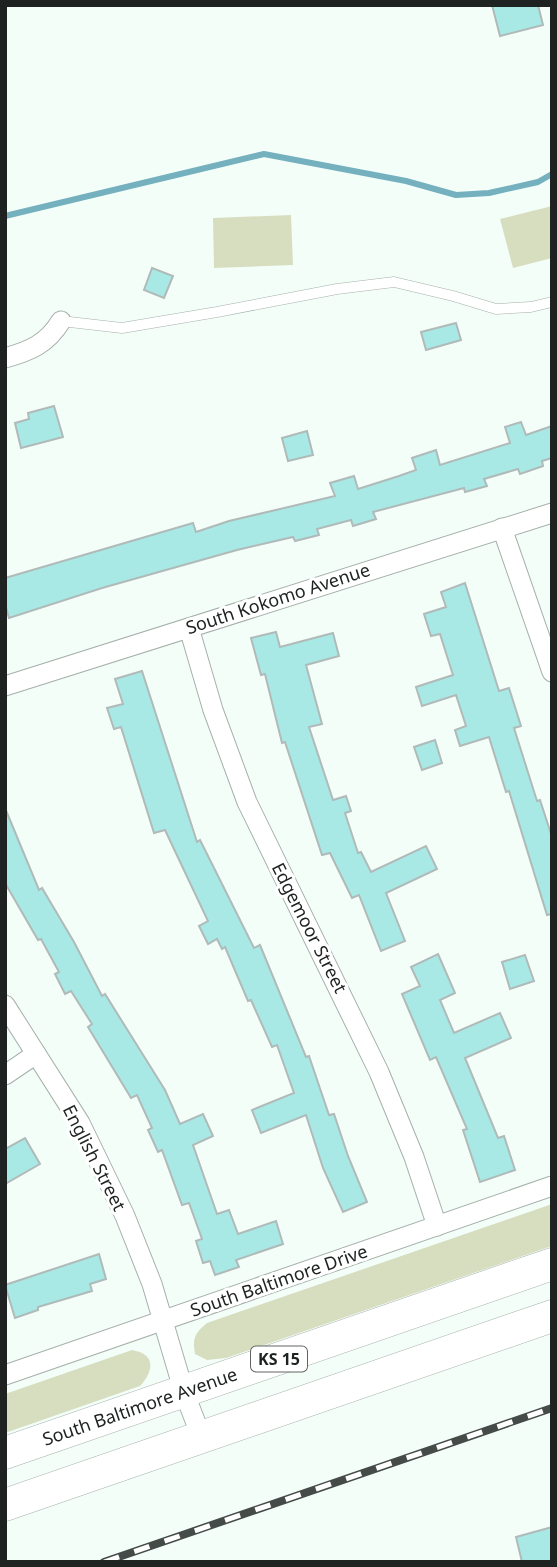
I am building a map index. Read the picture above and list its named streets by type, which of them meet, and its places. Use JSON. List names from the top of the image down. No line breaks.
{"streets":{"main road":["KS 15","South Baltimore Avenue"],"street":["South Kokomo Avenue","Edgemoor Street","English Street","South Baltimore Drive"]},"crossings":[["South Kokomo Avenue","Edgemoor Street"],["Edgemoor Street","South Baltimore Drive"],["English Street","South Baltimore Drive"],["English Street","South Baltimore Avenue"]]}
